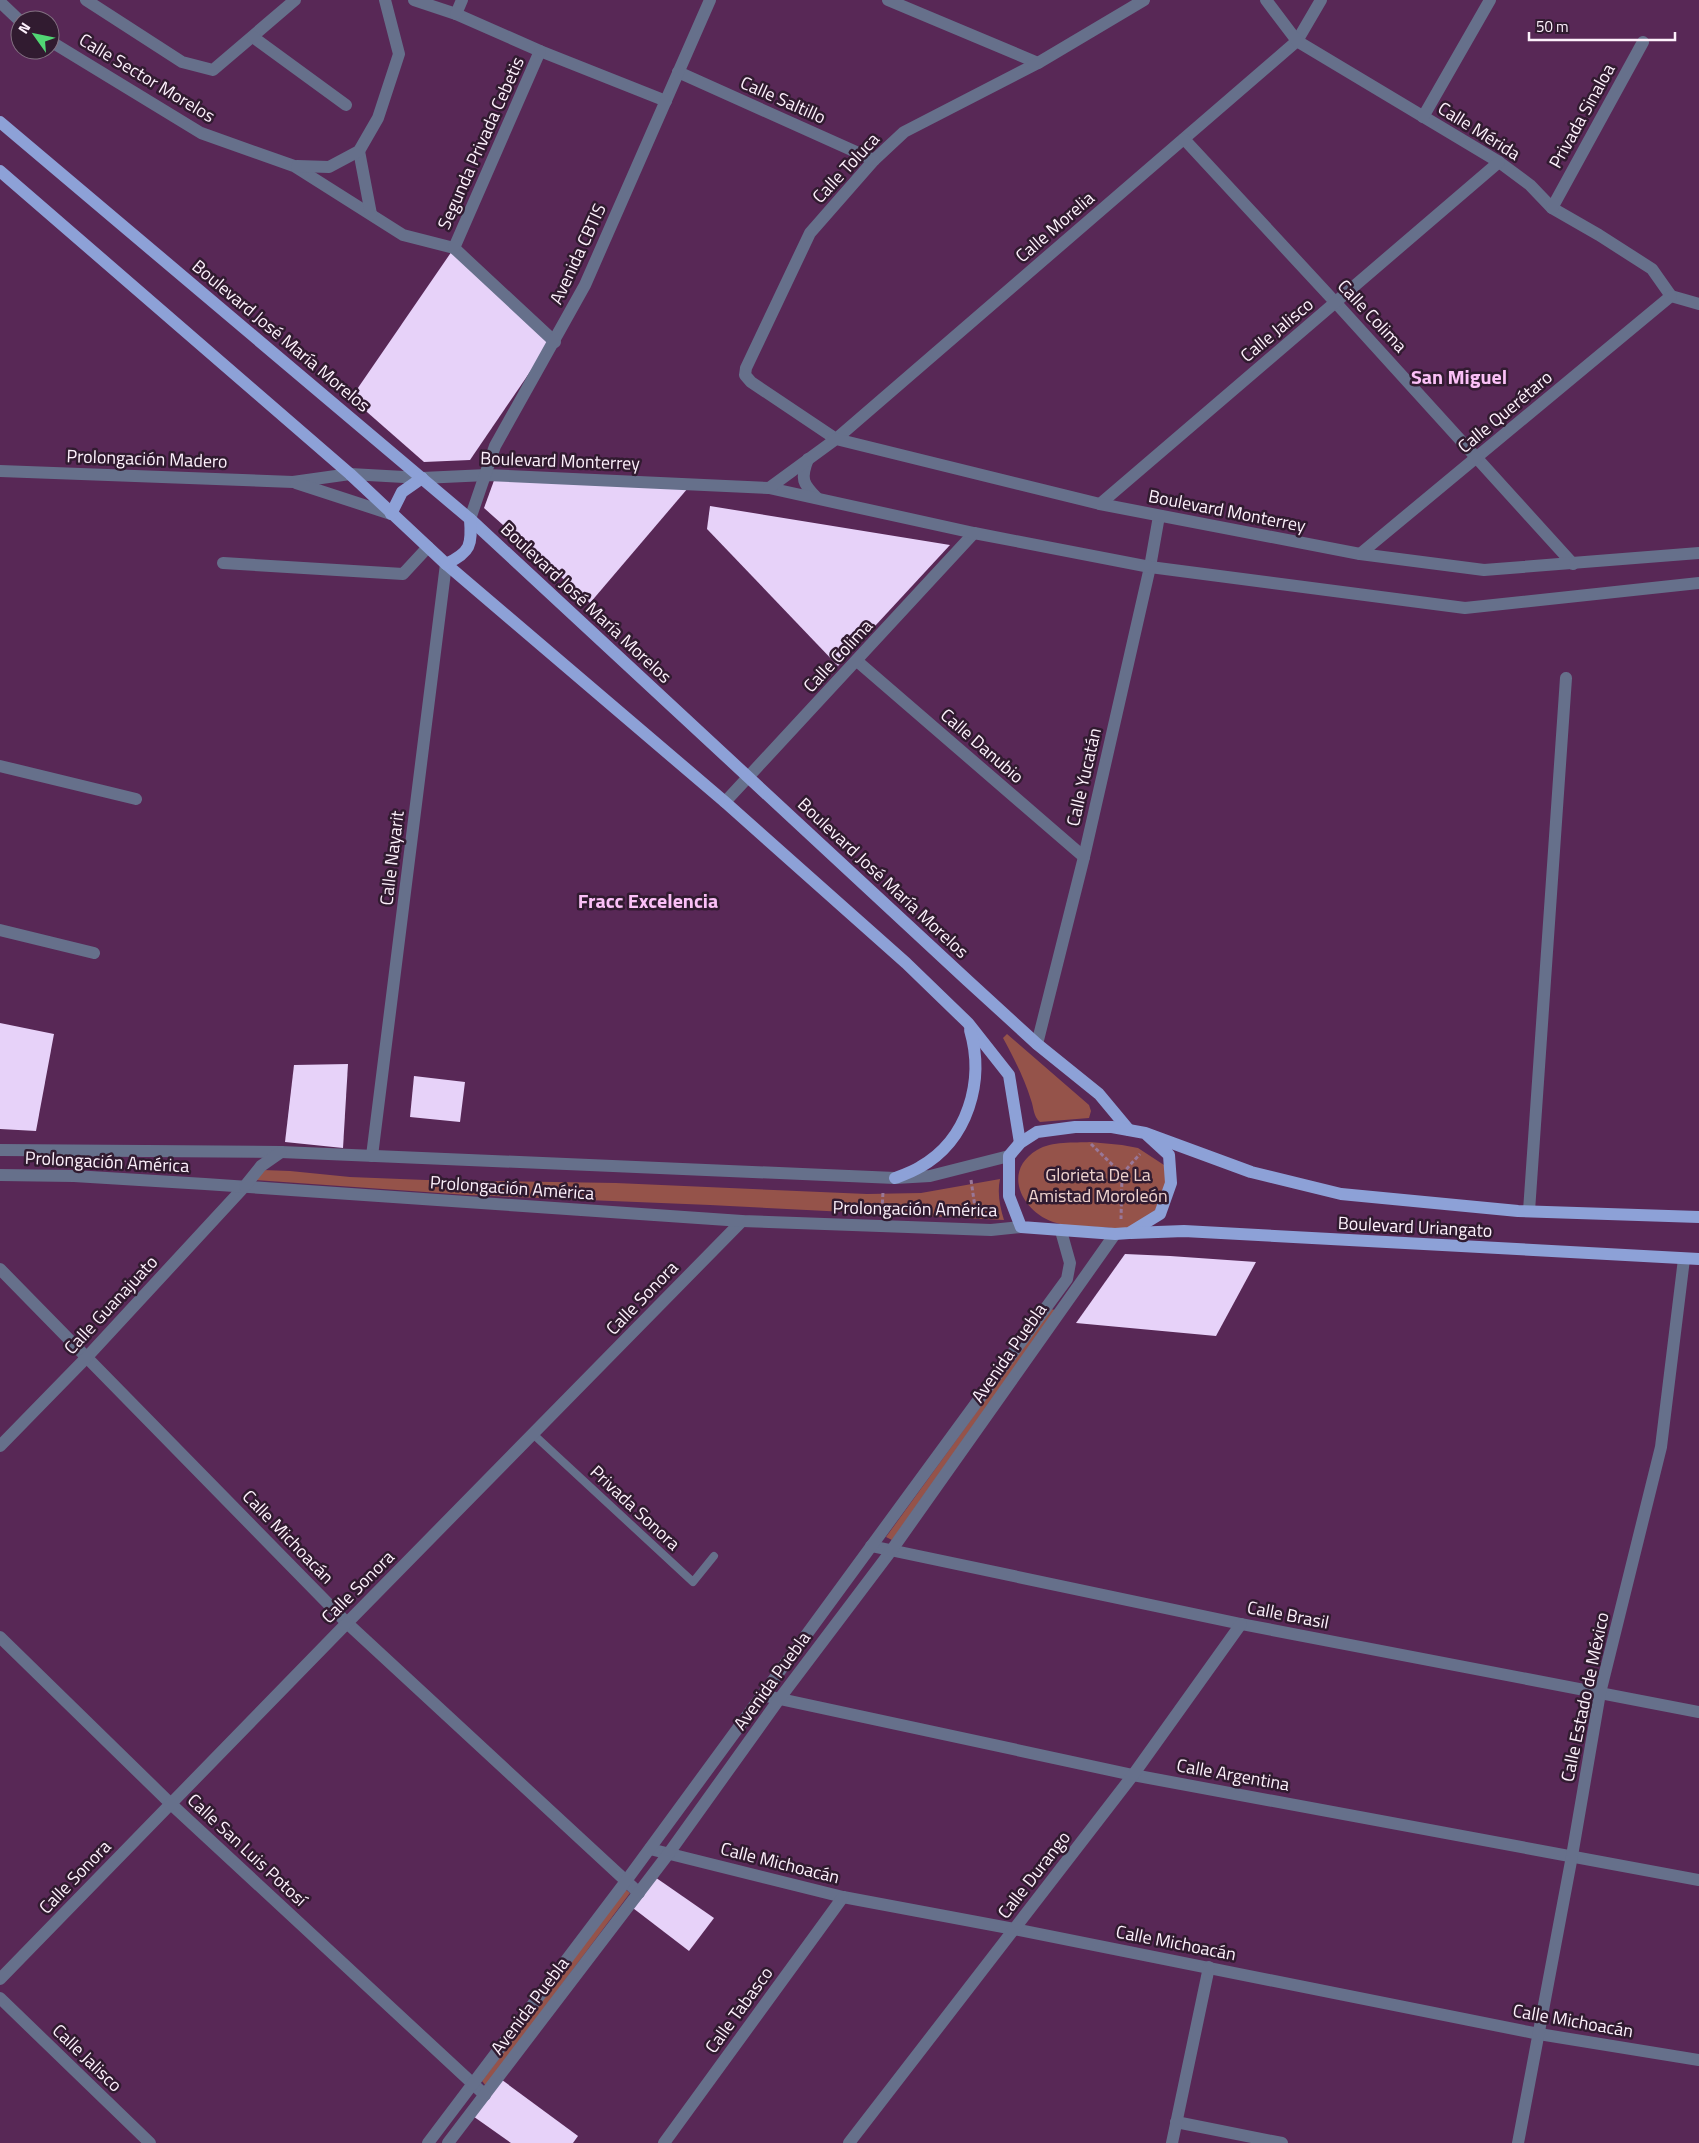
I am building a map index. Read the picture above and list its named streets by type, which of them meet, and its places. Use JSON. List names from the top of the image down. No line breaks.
{"streets":{"main road":["Boulevard José María Morelos","Boulevard Uriangato"],"street":["Calle Sector Morelos","Calle Saltillo","Privada Sinaloa","Calle Mérida","Segunda Privada Cebetis","Calle Toluca","Calle Morelia","Avenida CBTIS","Calle Colima","Calle Jalisco","Calle Querétaro","Prolongación Madero","Boulevard Monterrey","Calle Danubio","Calle Yucatán","Calle Nayarit","Prolongación América","Calle Sonora","Calle Guanajuato","Avenida Puebla","Calle Michoacán","Calle Brasil","Calle Estado de México","Calle Argentina","Calle San Luis Potosí","Calle Durango","Calle Tabasco"],"lane":["Privada Sonora"]},"crossings":[["Calle Sector Morelos","Segunda Privada Cebetis"],["Calle Sector Morelos","Avenida CBTIS"],["Calle Saltillo","Calle Toluca"],["Calle Saltillo","Avenida CBTIS"],["Privada Sinaloa","Calle Mérida"],["Calle Mérida","Calle Morelia"],["Calle Mérida","Calle Jalisco"],["Calle Mérida","Calle Querétaro"],["Calle Toluca","Calle Morelia"],["Calle Toluca","Boulevard Monterrey"],["Calle Morelia","Calle Colima"],["Calle Morelia","Boulevard Monterrey"],["Avenida CBTIS","Boulevard José María Morelos"],["Avenida CBTIS","Boulevard Monterrey"],["Calle Colima","Calle Jalisco"],["Calle Colima","Boulevard José María Morelos"],["Calle Colima","Calle Querétaro"],["Calle Colima","Boulevard Monterrey"],["Calle Colima","Calle Danubio"],["Calle Jalisco","Boulevard Monterrey"],["Boulevard José María Morelos","Boulevard Monterrey"],["Boulevard José María Morelos","Calle Yucatán"],["Boulevard José María Morelos","Boulevard Uriangato"],["Calle Querétaro","Boulevard Monterrey"],["Prolongación Madero","Boulevard Monterrey"],["Boulevard Monterrey","Calle Yucatán"],["Calle Danubio","Calle Yucatán"],["Calle Nayarit","Prolongación América"],["Prolongación América","Boulevard Uriangato"],["Prolongación América","Calle Sonora"],["Prolongación América","Calle Guanajuato"],["Prolongación América","Avenida Puebla"],["Boulevard Uriangato","Avenida Puebla"],["Boulevard Uriangato","Calle Estado de México"],["Calle Sonora","Privada Sonora"],["Calle Sonora","Calle Michoacán"],["Calle Sonora","Calle San Luis Potosí"],["Calle Guanajuato","Calle Michoacán"],["Avenida Puebla","Calle Michoacán"],["Avenida Puebla","Calle Brasil"],["Avenida Puebla","Calle Argentina"],["Avenida Puebla","Calle San Luis Potosí"],["Calle Michoacán","Calle Estado de México"],["Calle Michoacán","Calle Durango"],["Calle Michoacán","Calle Tabasco"],["Calle Brasil","Calle Estado de México"],["Calle Brasil","Calle Durango"],["Calle Estado de México","Calle Argentina"],["Calle Argentina","Calle Durango"]],"districts":["San Miguel","Fracc Excelencia"],"parks":["Glorieta De La Amistad Moroleón"],"scale_bar":"50 m","north":"top left"}
